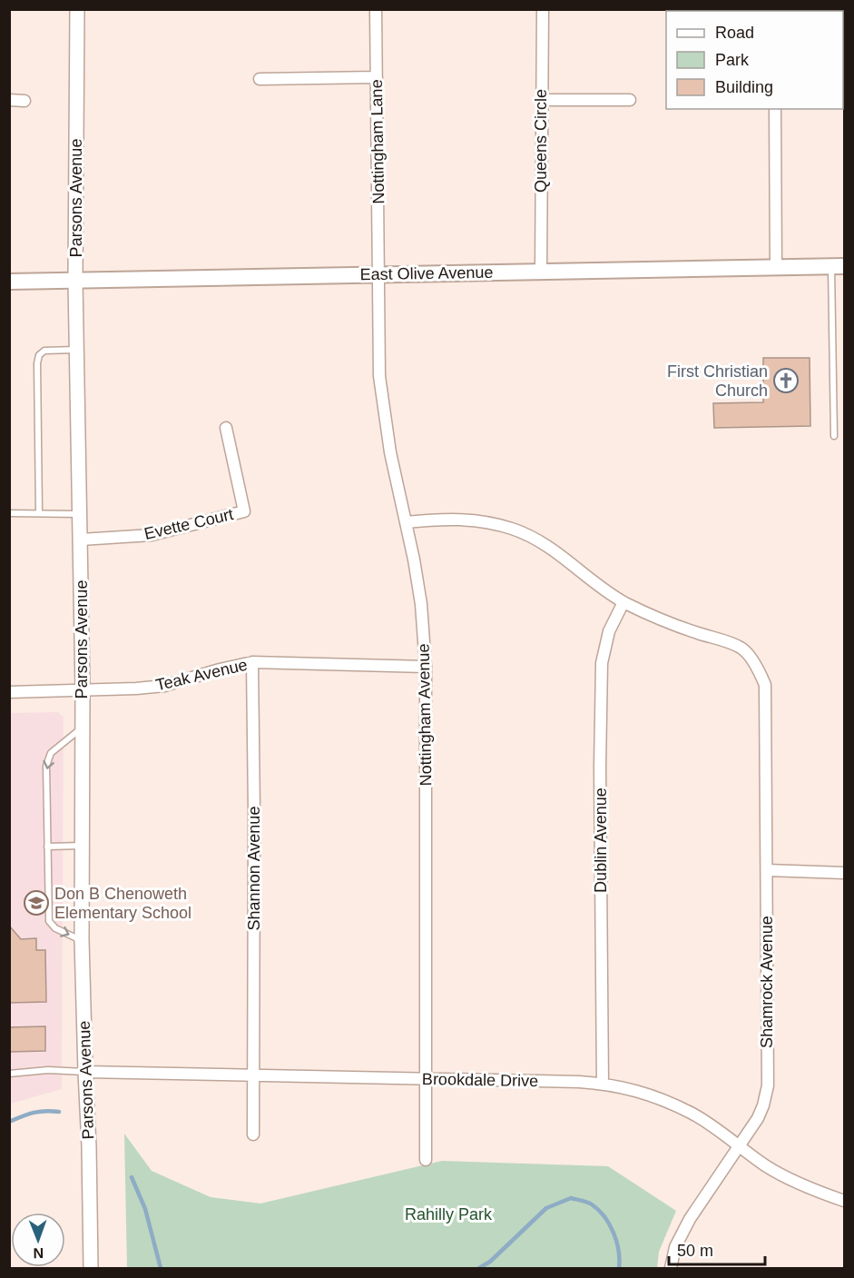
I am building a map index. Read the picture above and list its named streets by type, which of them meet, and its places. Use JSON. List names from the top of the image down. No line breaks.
{"streets":{"main road":["East Olive Avenue"],"street":["Queens Circle","Nottingham Lane","Parsons Avenue","Evette Court","Teak Avenue","Nottingham Avenue","Dublin Avenue","Shannon Avenue","Shamrock Avenue","Brookdale Drive"]},"crossings":[["Queens Circle","East Olive Avenue"],["Nottingham Lane","East Olive Avenue"],["Nottingham Lane","Nottingham Avenue"],["Parsons Avenue","East Olive Avenue"],["Parsons Avenue","Evette Court"],["Parsons Avenue","Teak Avenue"],["Parsons Avenue","Brookdale Drive"],["East Olive Avenue","Nottingham Avenue"],["Teak Avenue","Nottingham Avenue"],["Teak Avenue","Shannon Avenue"],["Nottingham Avenue","Brookdale Drive"],["Dublin Avenue","Shamrock Avenue"],["Dublin Avenue","Brookdale Drive"],["Shannon Avenue","Brookdale Drive"],["Shamrock Avenue","Brookdale Drive"]],"parks":["Rahilly Park"],"places":{"church":["First Christian Church"],"school or university":["Don B Chenoweth Elementary School"]},"legend":["Road","Park","Building"],"scale_bar":"50 m","north":"bottom"}
